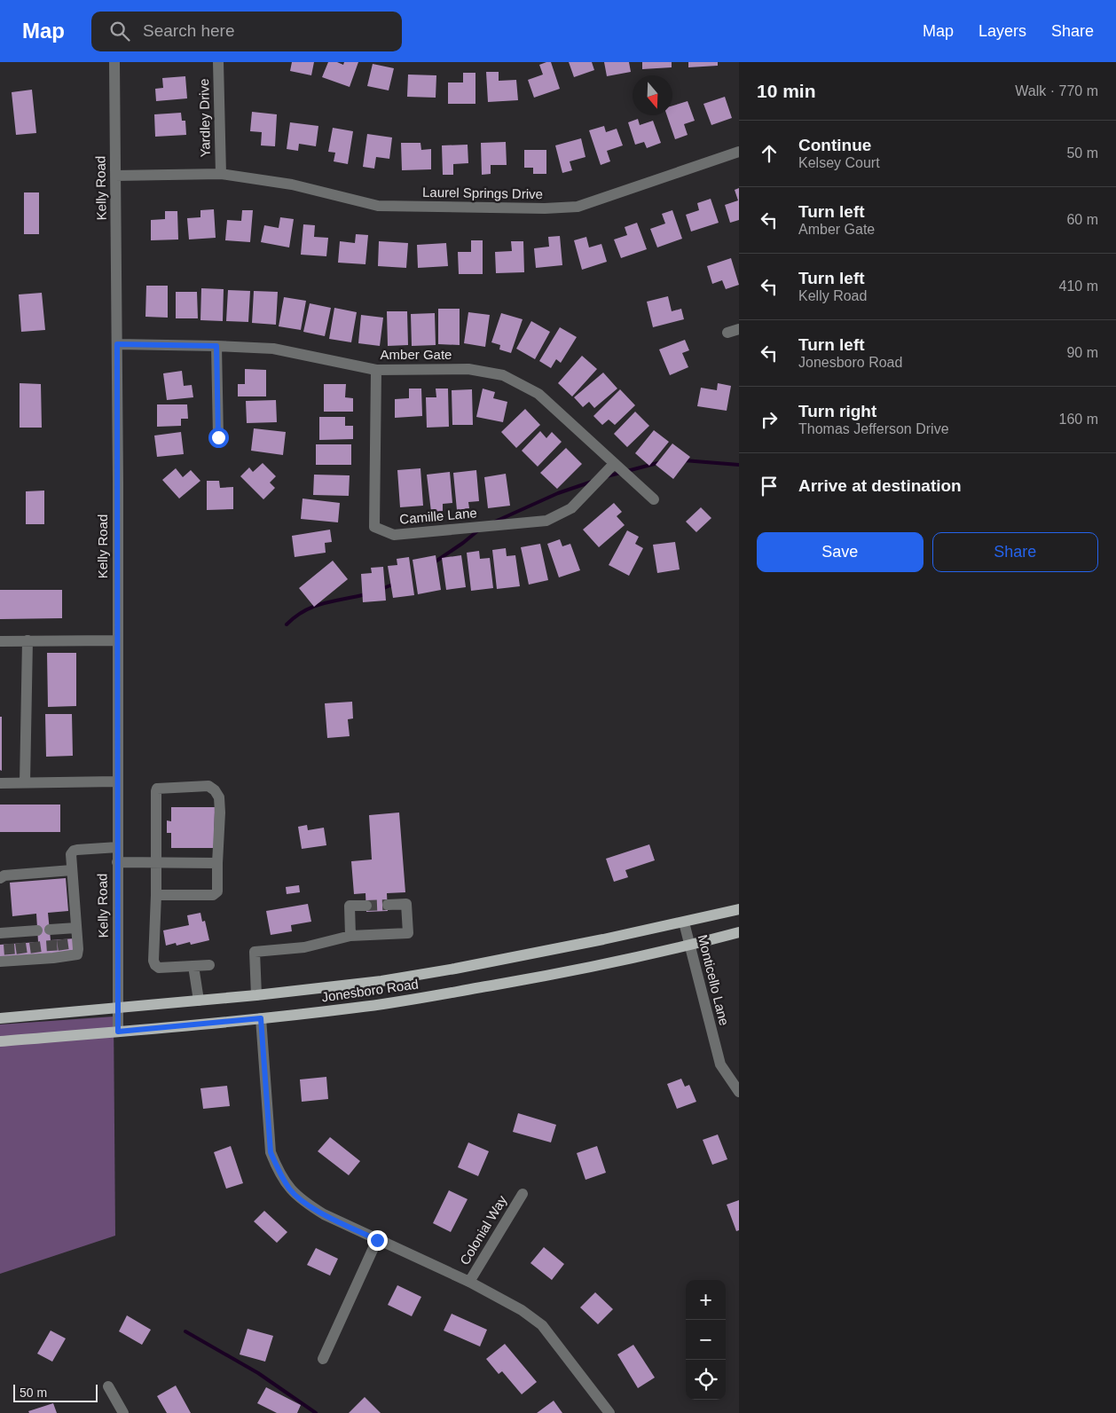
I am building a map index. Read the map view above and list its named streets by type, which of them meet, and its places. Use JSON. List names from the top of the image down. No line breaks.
{"streets":{"main road":["Jonesboro Road"],"street":["Yardley Drive","Kelly Road","Laurel Springs Drive","Amber Gate","Camille Lane","Monticello Lane","Colonial Way"]},"crossings":[["Yardley Drive","Laurel Springs Drive"],["Kelly Road","Laurel Springs Drive"],["Kelly Road","Amber Gate"],["Kelly Road","Jonesboro Road"],["Amber Gate","Camille Lane"],["Monticello Lane","Jonesboro Road"]],"scale_bar":"50 m","north":"bottom","page":{"header":"Map","search":"Search here","nav":["Map","Layers","Share"],"heading":["10 min","Walk · 770 m"],"list":[["Continue","Kelsey Court","50 m"],["Turn left","Amber Gate","60 m"],["Turn left","Kelly Road","410 m"],["Turn left","Jonesboro Road","90 m"],["Turn right","Thomas Jefferson Drive","160 m"],"Arrive at destination"],"buttons":["Save","Share"],"map_buttons":["+","−"],"scale":"50 m"}}
